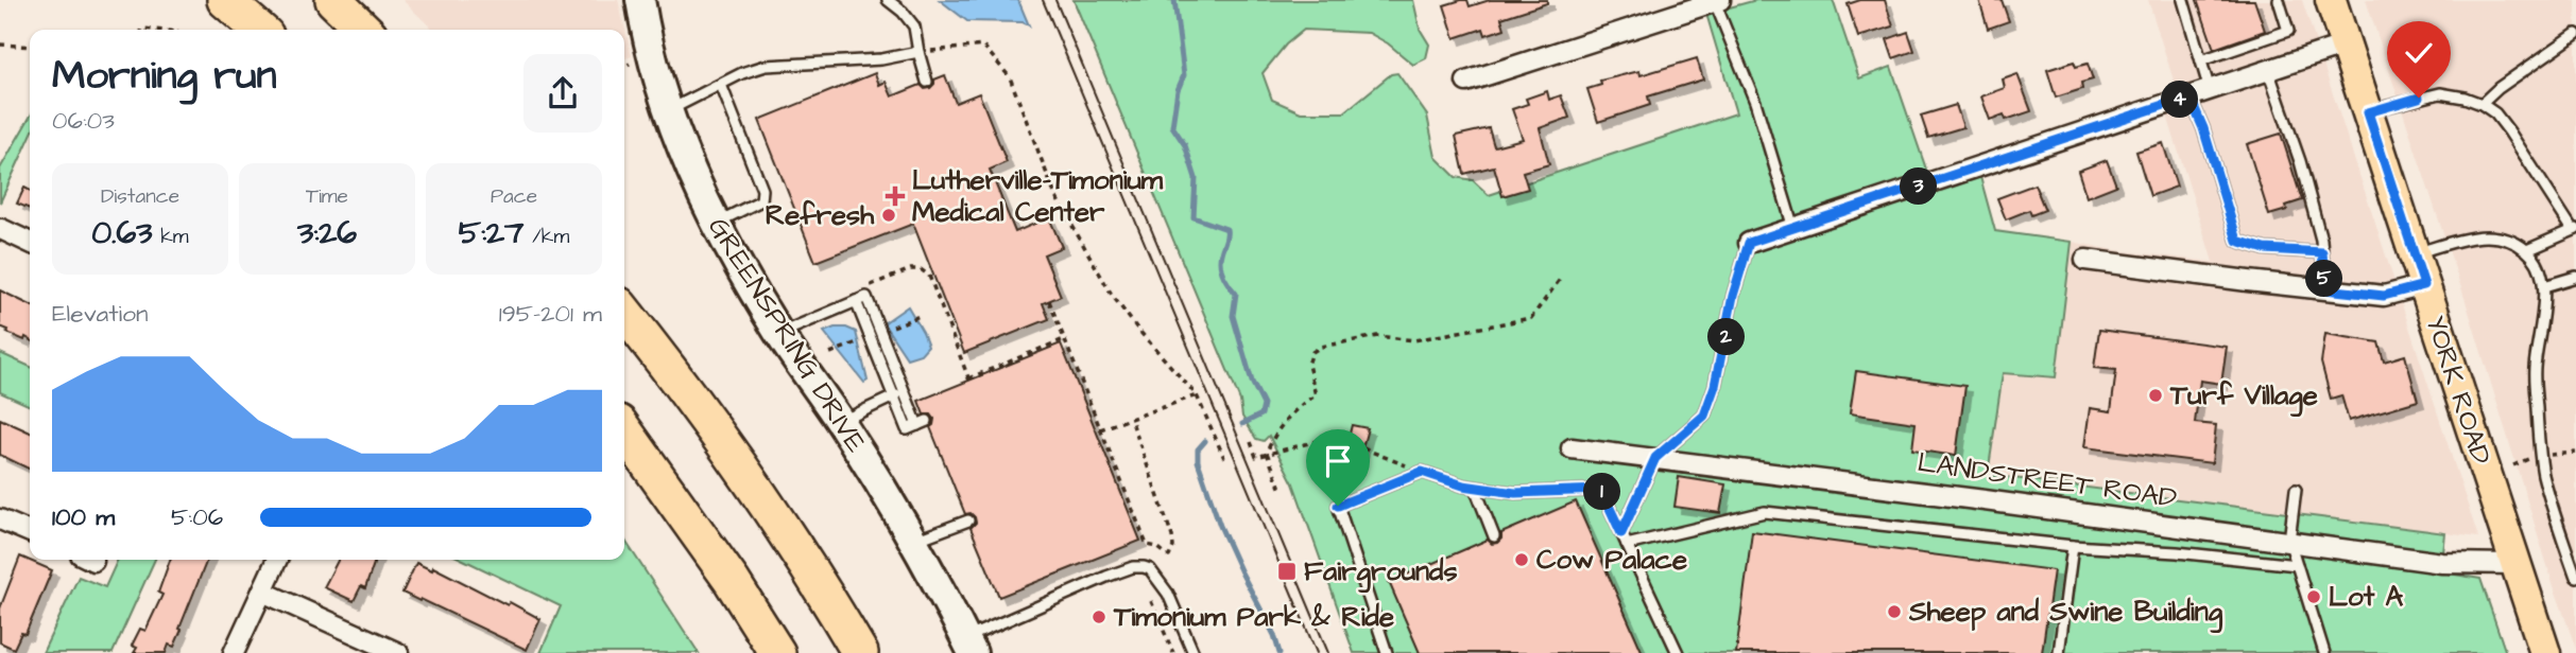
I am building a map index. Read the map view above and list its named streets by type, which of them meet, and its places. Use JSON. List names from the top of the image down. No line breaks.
{"streets":{"main road":["GREENSPRING DRIVE","YORK ROAD"],"street":["LANDSTREET ROAD"]},"crossings":[["YORK ROAD","LANDSTREET ROAD"]],"places":{"health":["Lutherville-Timonium Medical Center"],"other":["Refresh","Turf Village","Cow Palace","Lot A","Sheep and Swine Building","Timonium Park & Ride"],"transit":["Fairgrounds"]},"page":{"heading":["Morning run","06:03"],"pins":["4","3","5","2","1"],"stats":[["Distance","0.63 km"],["Time","3:26"],["Pace","5:27 /km"]],"chart":["Elevation","195–201 m"],"list":[{"name":"100 m","note":"5:06"}]}}
